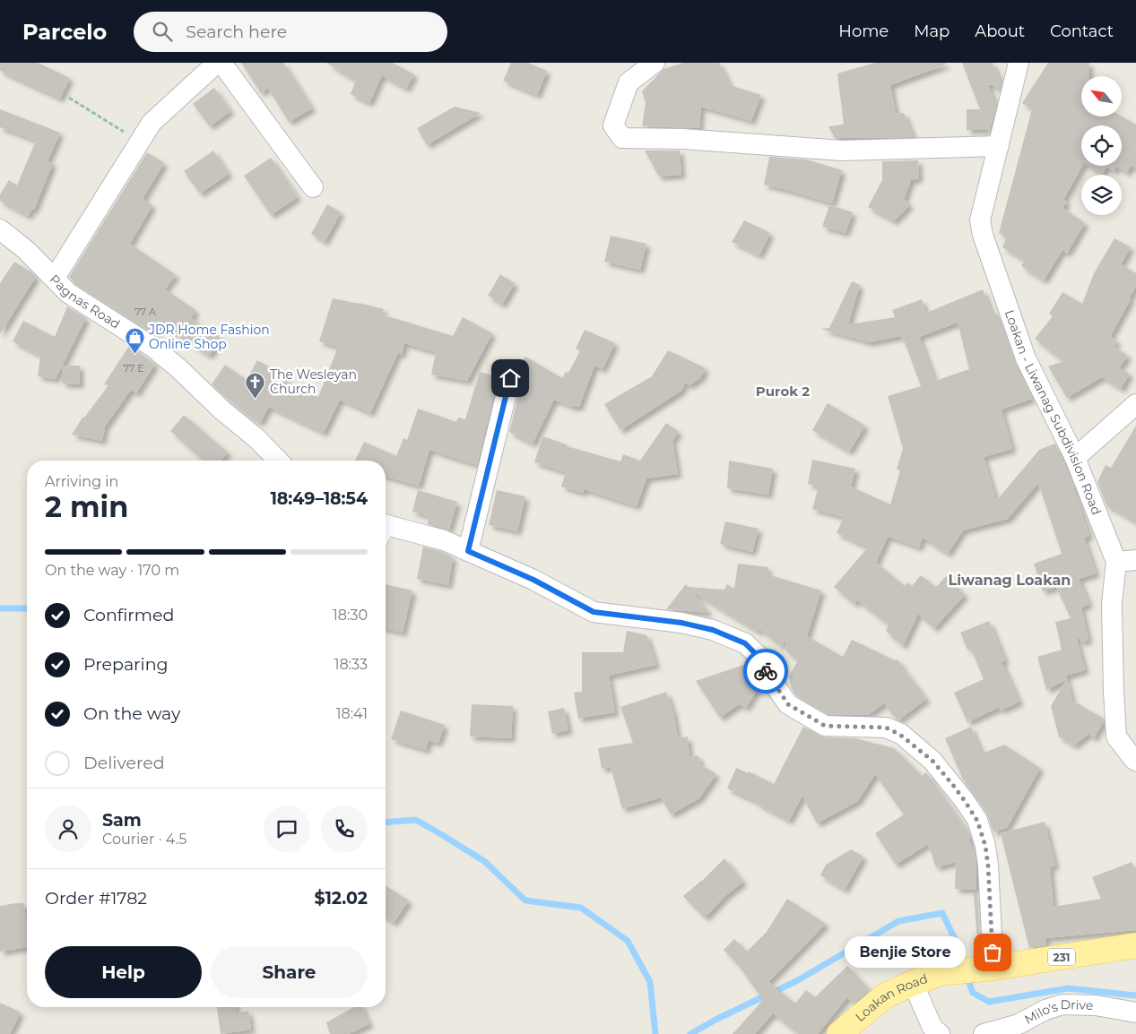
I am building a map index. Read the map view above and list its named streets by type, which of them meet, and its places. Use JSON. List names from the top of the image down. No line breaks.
{"streets":{"main road":["231","Loakan Road"],"street":["Pagnas Road","Loakan - Liwanag Subdivision Road","Milo's Drive"]},"districts":["Purok 2","Liwanag Loakan"],"places":{"shop":["JDR Home Fashion Online Shop"],"church":["The Wesleyan Church"],"other":["Benjie Store"]},"house_numbers":["77 A","77 E"],"north":"top left","page":{"header":"Parcelo","search":"Search here","nav":["Home","Map","About","Contact"],"heading":["2 min","Arriving in","18:49–18:54"],"panel":["Sam","Courier · 4.5","Order #1782","$12.02"],"bar":"On the way · 170 m","list":[["Confirmed","18:30"],["Preparing","18:33"],["On the way","18:41"],"Delivered"],"bubble":"Benjie Store","buttons":["Help","Share"]}}
